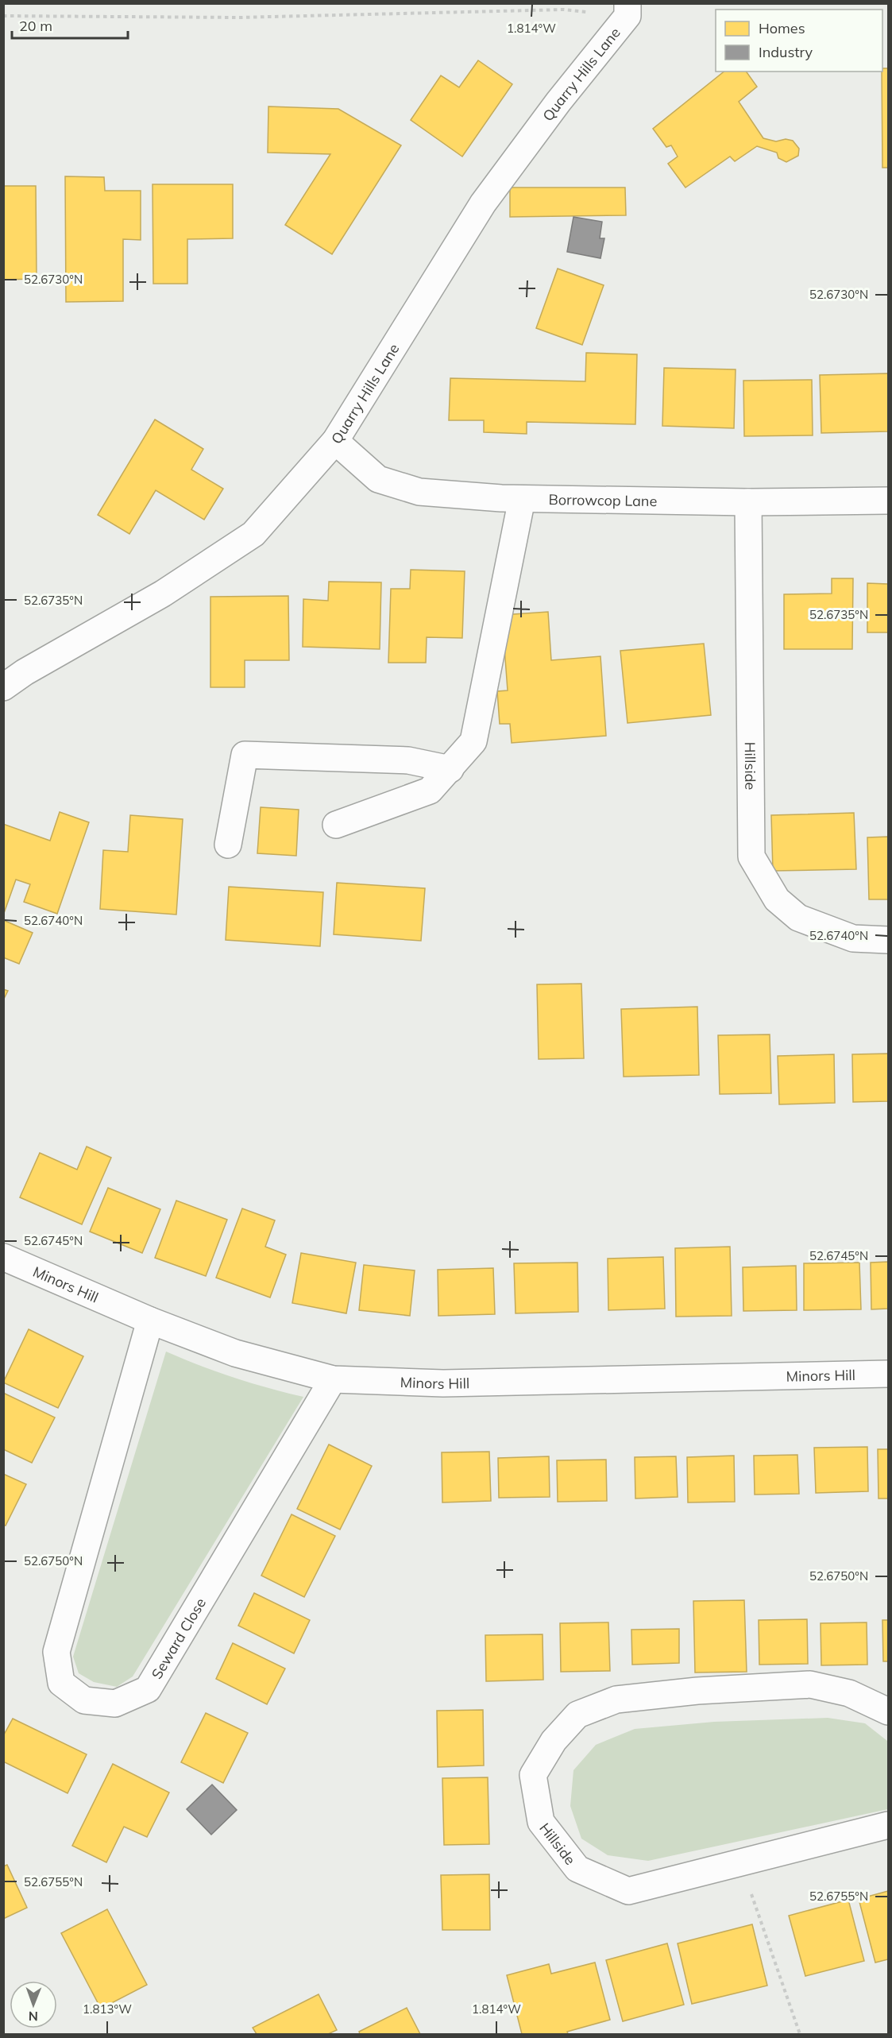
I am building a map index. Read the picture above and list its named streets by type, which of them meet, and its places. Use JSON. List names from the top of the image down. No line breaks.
{"streets":{"street":["Quarry Hills Lane","Borrowcop Lane","Hillside","Minors Hill","Seward Close"]},"crossings":[["Quarry Hills Lane","Borrowcop Lane"],["Borrowcop Lane","Hillside"],["Minors Hill","Seward Close"]],"legend":["Homes","Industry"],"scale_bar":"20 m","north":"bottom","coordinates":["1.814°W","52.6730°N","52.6735°N","52.6740°N","52.6745°N","52.6750°N","52.6755°N","1.813°W"]}
